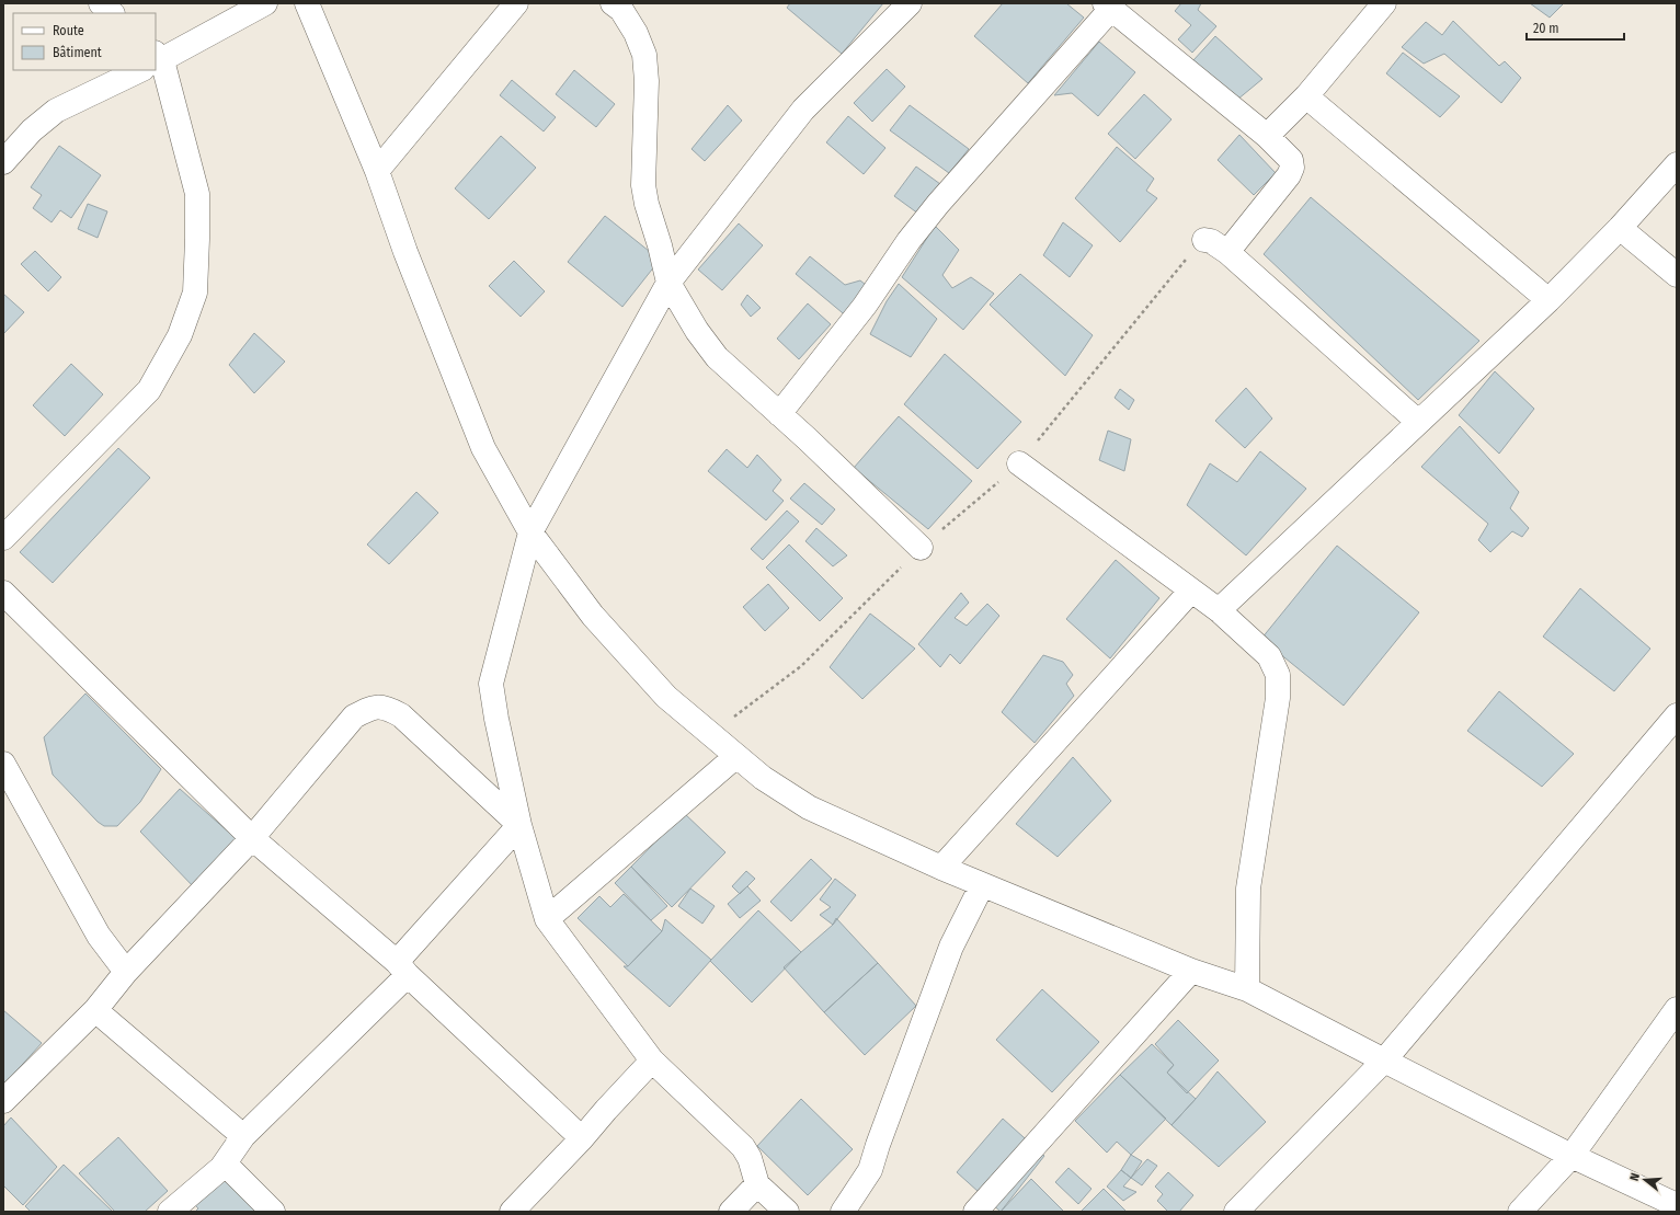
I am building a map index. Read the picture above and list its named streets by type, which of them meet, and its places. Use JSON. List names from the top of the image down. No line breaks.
{"legend":["Route","Bâtiment"],"scale_bar":"20 m","north":"left"}
